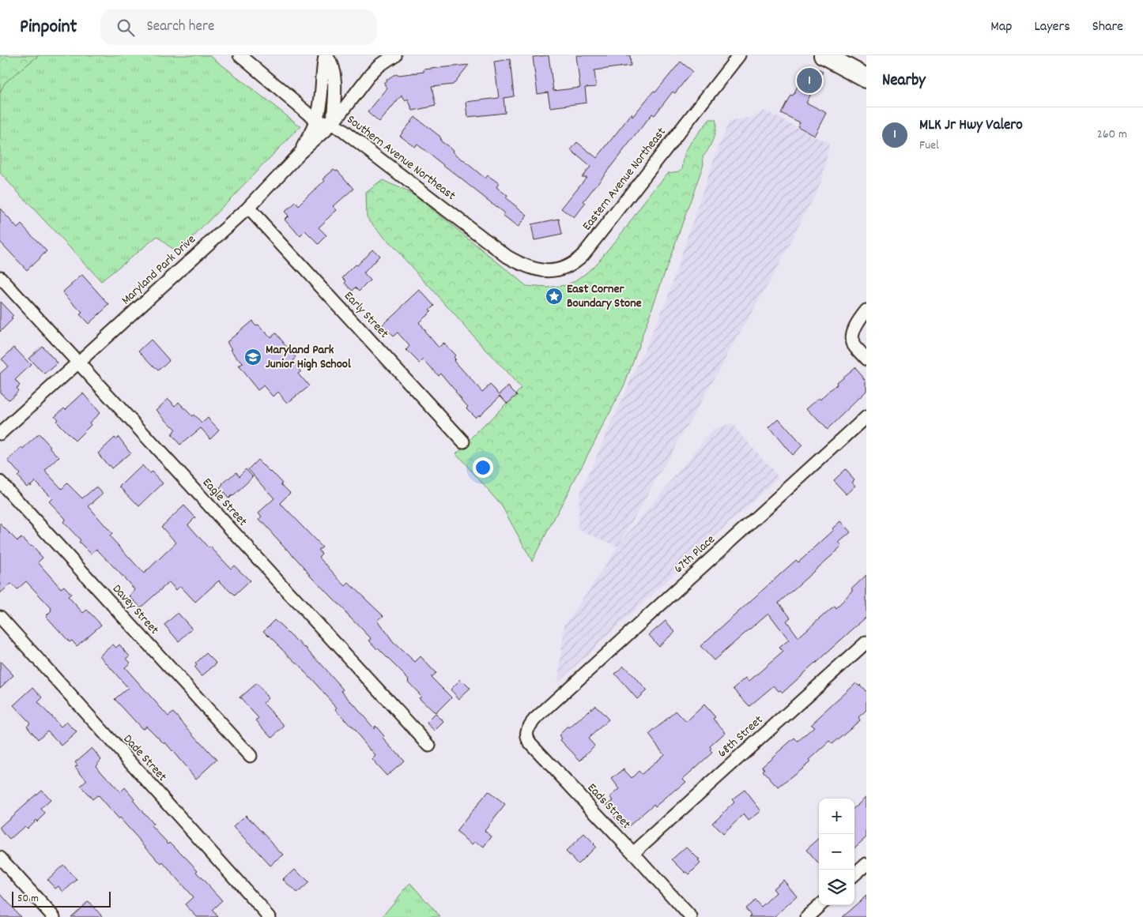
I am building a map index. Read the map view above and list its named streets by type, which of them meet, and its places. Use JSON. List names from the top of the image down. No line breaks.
{"streets":{"street":["Southern Avenue Northeast","Eastern Avenue Northeast","Maryland Park Drive","Early Street","Eagle Street","67th Place","Davey Street","68th Street","Dade Street","Eads Street"]},"crossings":[["Southern Avenue Northeast","Eastern Avenue Northeast"],["Southern Avenue Northeast","Maryland Park Drive"],["Maryland Park Drive","Early Street"],["Maryland Park Drive","Eagle Street"],["67th Place","Eads Street"],["68th Street","Eads Street"]],"places":{"place":["East Corner Boundary Stone"],"school or university":["Maryland Park Junior High School"]},"scale_bar":"50 m","page":{"header":"Pinpoint","search":"Search here","nav":["Map","Layers","Share"],"heading":"Nearby","pins":"1","list":[{"mark":"1","name":"MLK Jr Hwy Valero","note":"Fuel","value":"260 m"}],"map_buttons":["+","−"],"scale":"50 m"}}
